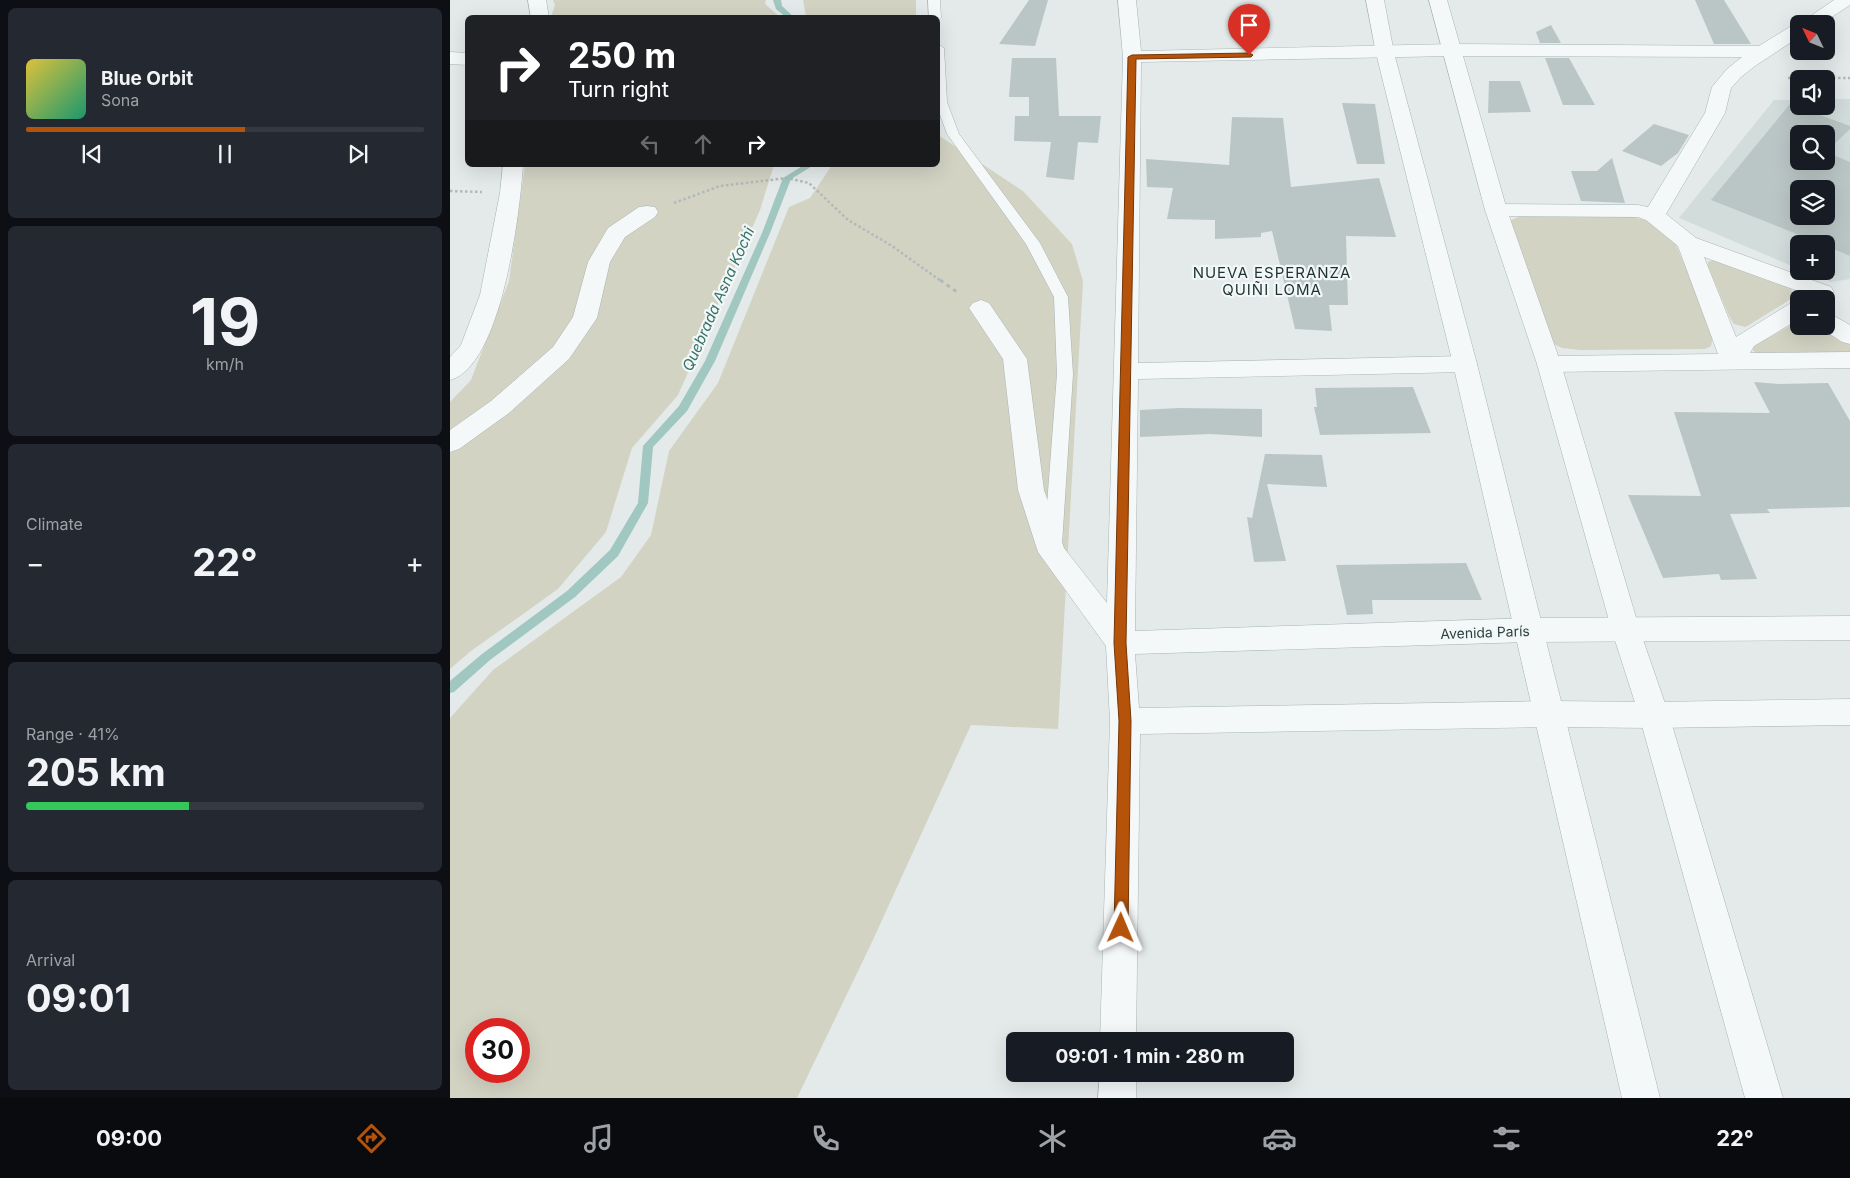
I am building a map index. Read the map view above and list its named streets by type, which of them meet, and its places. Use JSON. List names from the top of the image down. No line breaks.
{"streets":{"street":["Avenida París"]},"districts":["NUEVA ESPERANZA QUIÑI LOMA"],"water":["Quebrada Asna Kochi"],"north":"top left","page":{"map_buttons":["+","−"],"turn":["250 m","Turn right"],"song":["Blue Orbit","Sona"],"tile":[["19","km/h"],"Climate",["Range · 41%","205 km"],["Arrival","09:01"]],"heat":["−","22°","+"],"limit":"30","trip":"09:01 · 1 min · 280 m","tabs":["09:00","22°"]}}
